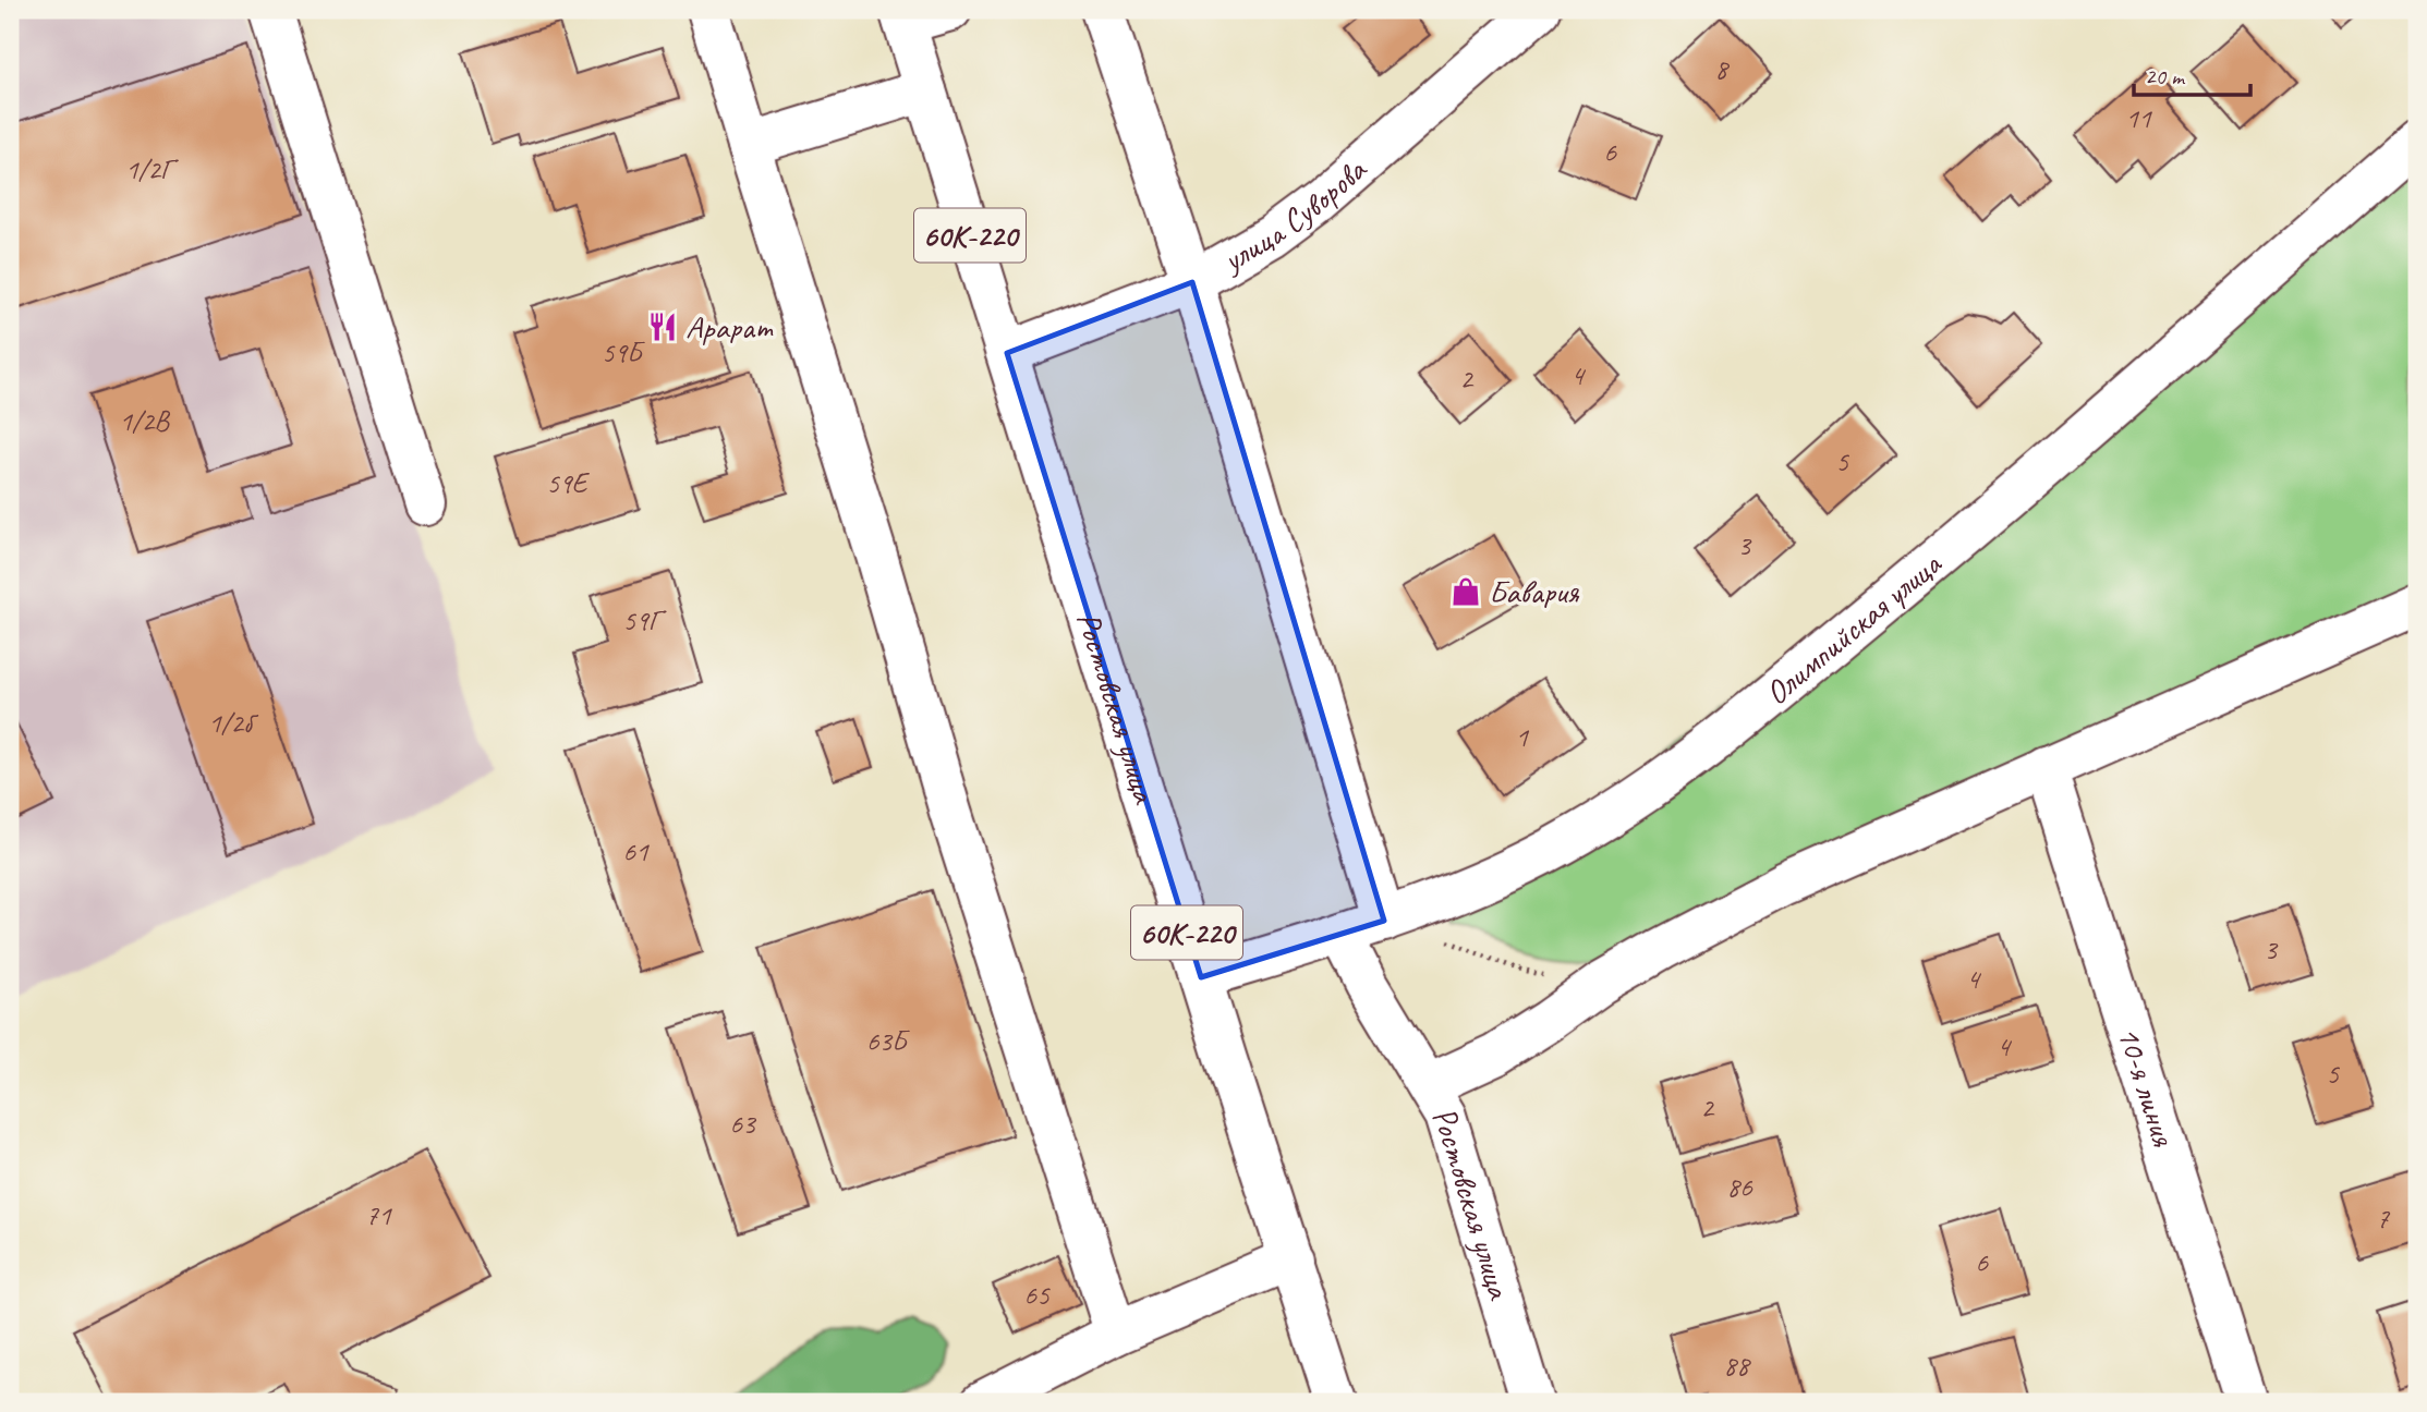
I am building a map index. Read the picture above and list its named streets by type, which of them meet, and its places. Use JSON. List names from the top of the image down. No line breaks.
{"streets":{"street":["улица Суворова","60К-220","Олимпийская улица","Ростовская улица","10-я линия"]},"crossings":[["улица Суворова","Ростовская улица"],["Олимпийская улица","Ростовская улица"]],"places":{"restaurant":["Арарат"],"shop":["Бавария"]},"house_numbers":["8","11","6","1/2Г","59Б","4","2","1/2В","5","59Е","3","59Г","1/2б","1","61","3","4","63Б","4","5","2","63","86","71","7","6","65","88"],"scale_bar":"20 m"}
